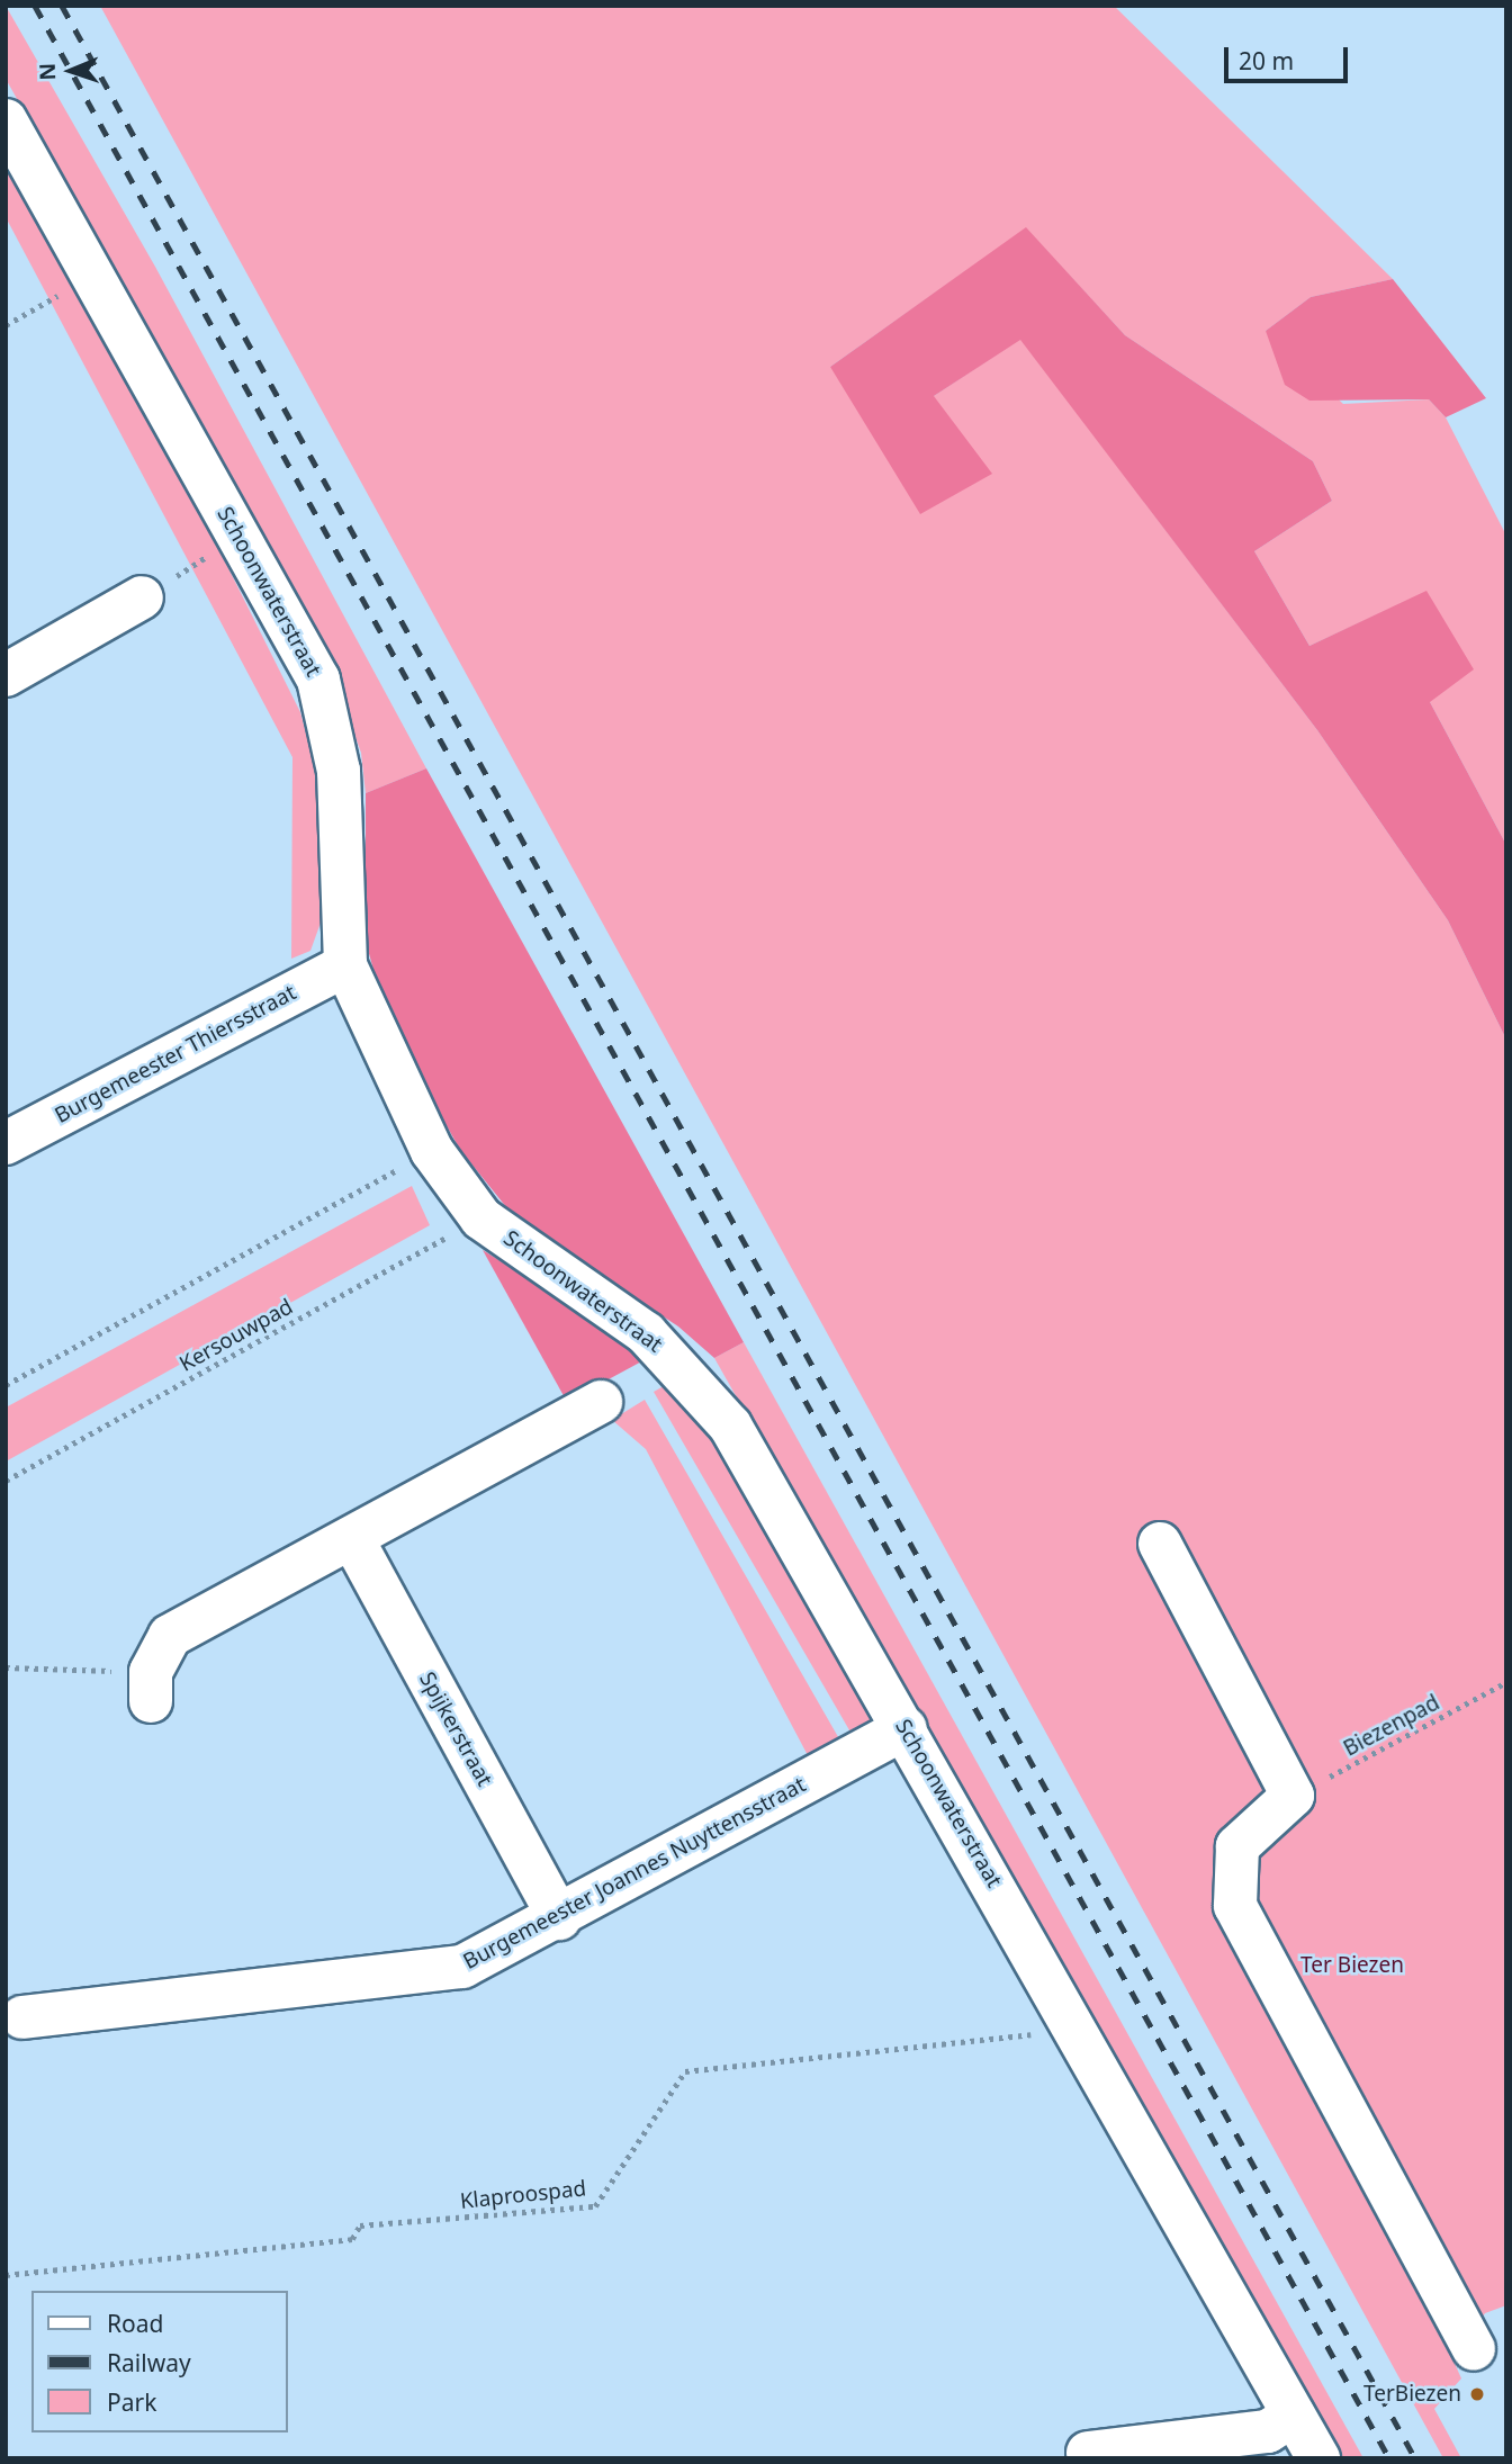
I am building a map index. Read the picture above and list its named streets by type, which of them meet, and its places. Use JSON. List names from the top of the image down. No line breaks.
{"streets":{"street":["Schoonwaterstraat","Burgemeester Thiersstraat","Spijkerstraat","Burgemeester Joannes Nuyttensstraat"],"path":["Kersouwpad","Biezenpad","Klaproospad"]},"crossings":[["Schoonwaterstraat","Burgemeester Thiersstraat"],["Schoonwaterstraat","Kersouwpad"],["Schoonwaterstraat","Burgemeester Joannes Nuyttensstraat"],["Schoonwaterstraat","Klaproospad"],["Spijkerstraat","Burgemeester Joannes Nuyttensstraat"]],"parks":["Ter Biezen"],"places":["TerBiezen"],"legend":["Road","Railway","Park"],"scale_bar":"20 m","north":"left"}
